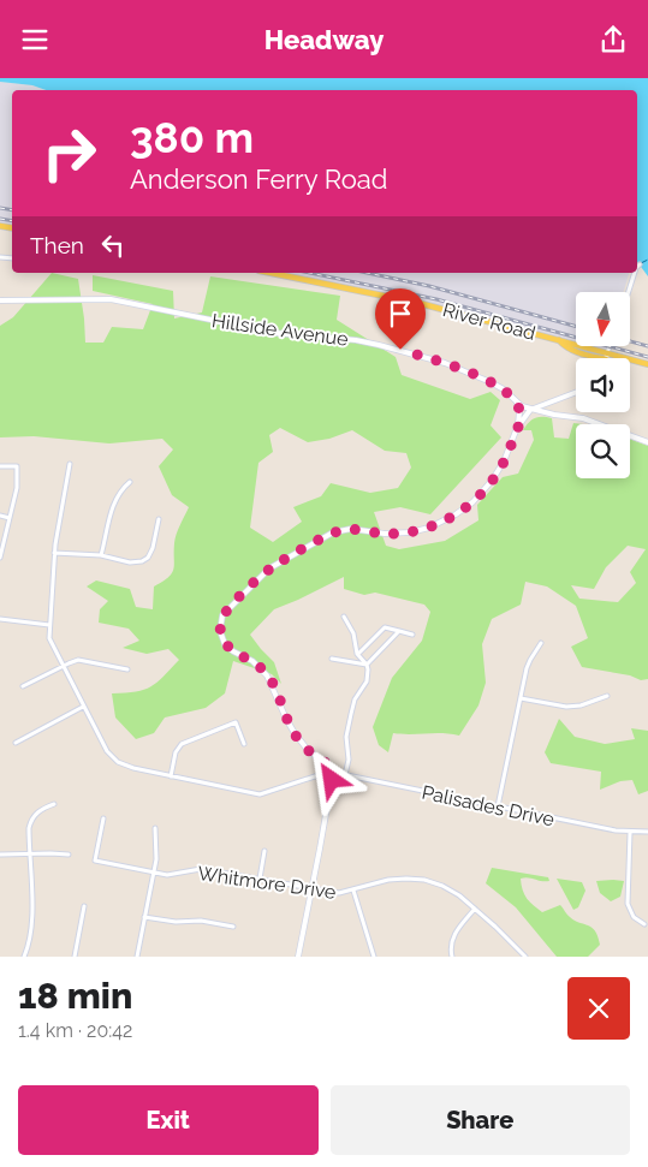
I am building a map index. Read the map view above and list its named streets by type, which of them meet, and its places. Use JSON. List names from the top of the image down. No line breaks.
{"streets":{"main road":["River Road"],"street":["Hillside Avenue","Palisades Drive","Whitmore Drive"]},"north":"bottom","page":{"header":"Headway","turn":["380 m","Anderson Ferry Road"],"then":"Then","heading":["18 min","1.4 km · 20:42"],"buttons":["Exit","Share"]}}
